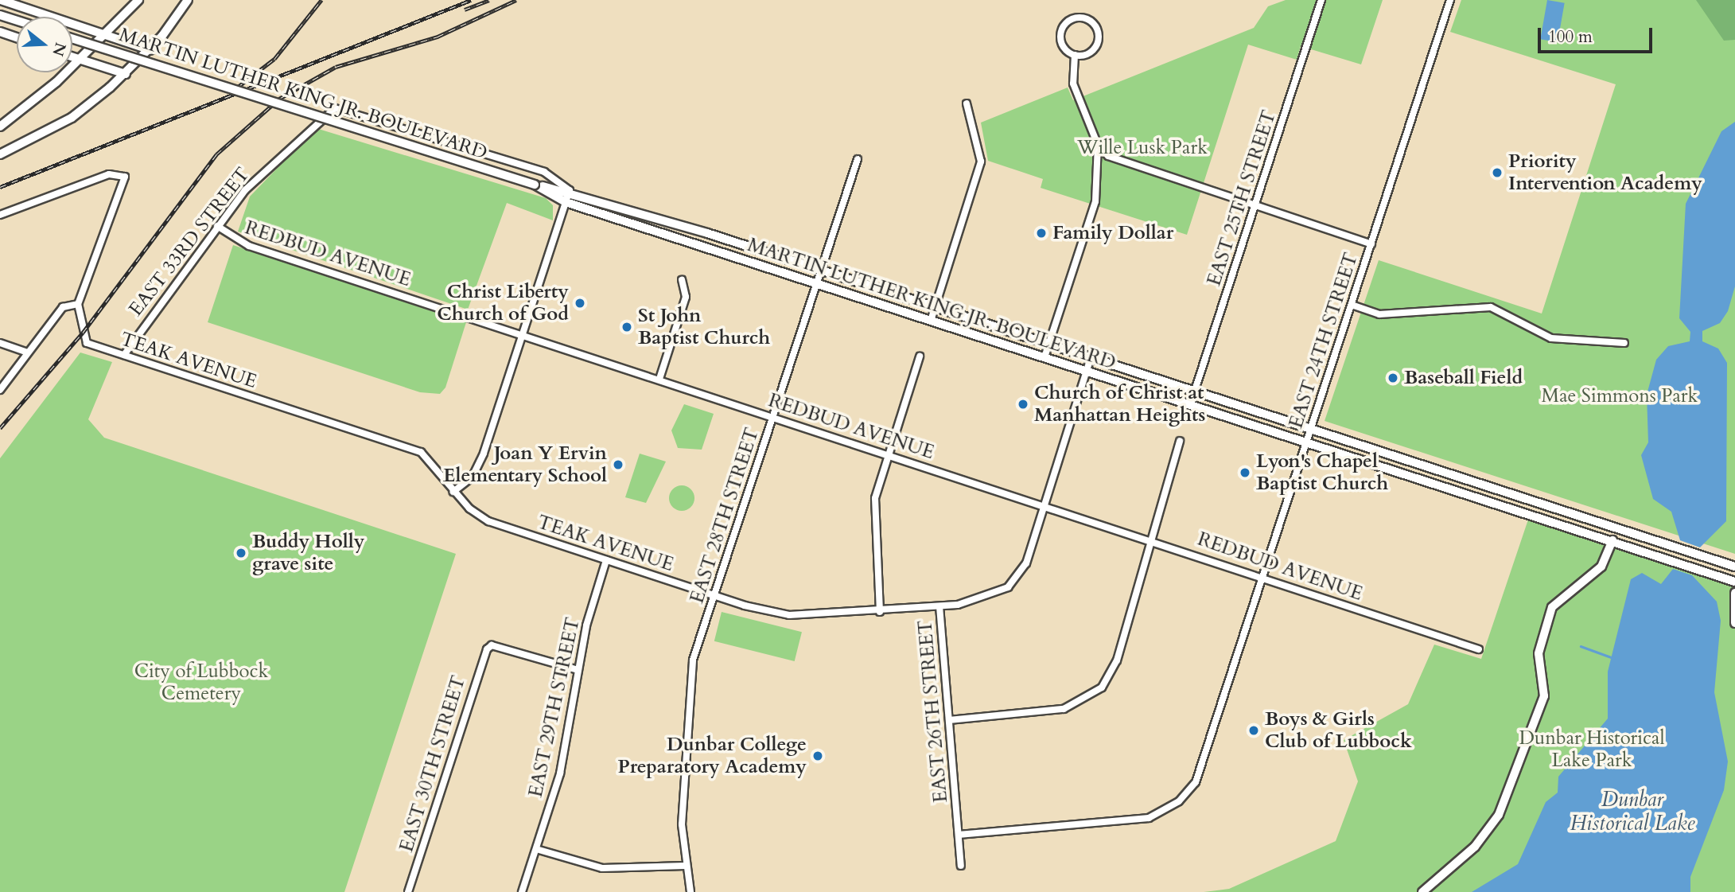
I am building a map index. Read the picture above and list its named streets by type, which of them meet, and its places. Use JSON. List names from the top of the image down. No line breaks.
{"streets":{"main road":["MARTIN LUTHER KING JR. BOULEVARD"],"street":["EAST 25TH STREET","EAST 33RD STREET","REDBUD AVENUE","EAST 24TH STREET","TEAK AVENUE","EAST 28TH STREET","EAST 29TH STREET","EAST 26TH STREET","EAST 30TH STREET"]},"crossings":[["MARTIN LUTHER KING JR. BOULEVARD","EAST 25TH STREET"],["MARTIN LUTHER KING JR. BOULEVARD","EAST 33RD STREET"],["MARTIN LUTHER KING JR. BOULEVARD","EAST 24TH STREET"],["MARTIN LUTHER KING JR. BOULEVARD","EAST 28TH STREET"],["MARTIN LUTHER KING JR. BOULEVARD","EAST 26TH STREET"],["EAST 33RD STREET","REDBUD AVENUE"],["EAST 33RD STREET","TEAK AVENUE"],["REDBUD AVENUE","EAST 24TH STREET"],["REDBUD AVENUE","EAST 28TH STREET"],["REDBUD AVENUE","EAST 26TH STREET"],["EAST 24TH STREET","EAST 26TH STREET"],["TEAK AVENUE","EAST 28TH STREET"],["TEAK AVENUE","EAST 29TH STREET"],["TEAK AVENUE","EAST 26TH STREET"],["EAST 29TH STREET","EAST 30TH STREET"]],"water":["Dunbar Historical Lake"],"parks":["Wille Lusk Park","Mae Simmons Park","City of Lubbock Cemetery","Dunbar Historical Lake Park"],"places":["Priority Intervention Academy","Family Dollar","Christ Liberty Church of God","St John Baptist Church","Baseball Field","Church of Christ at Manhattan Heights","Joan Y Ervin Elementary School","Lyon's Chapel Baptist Church","Buddy Holly grave site","Boys & Girls Club of Lubbock","Dunbar College Preparatory Academy"],"scale_bar":"100 m","north":"right"}
